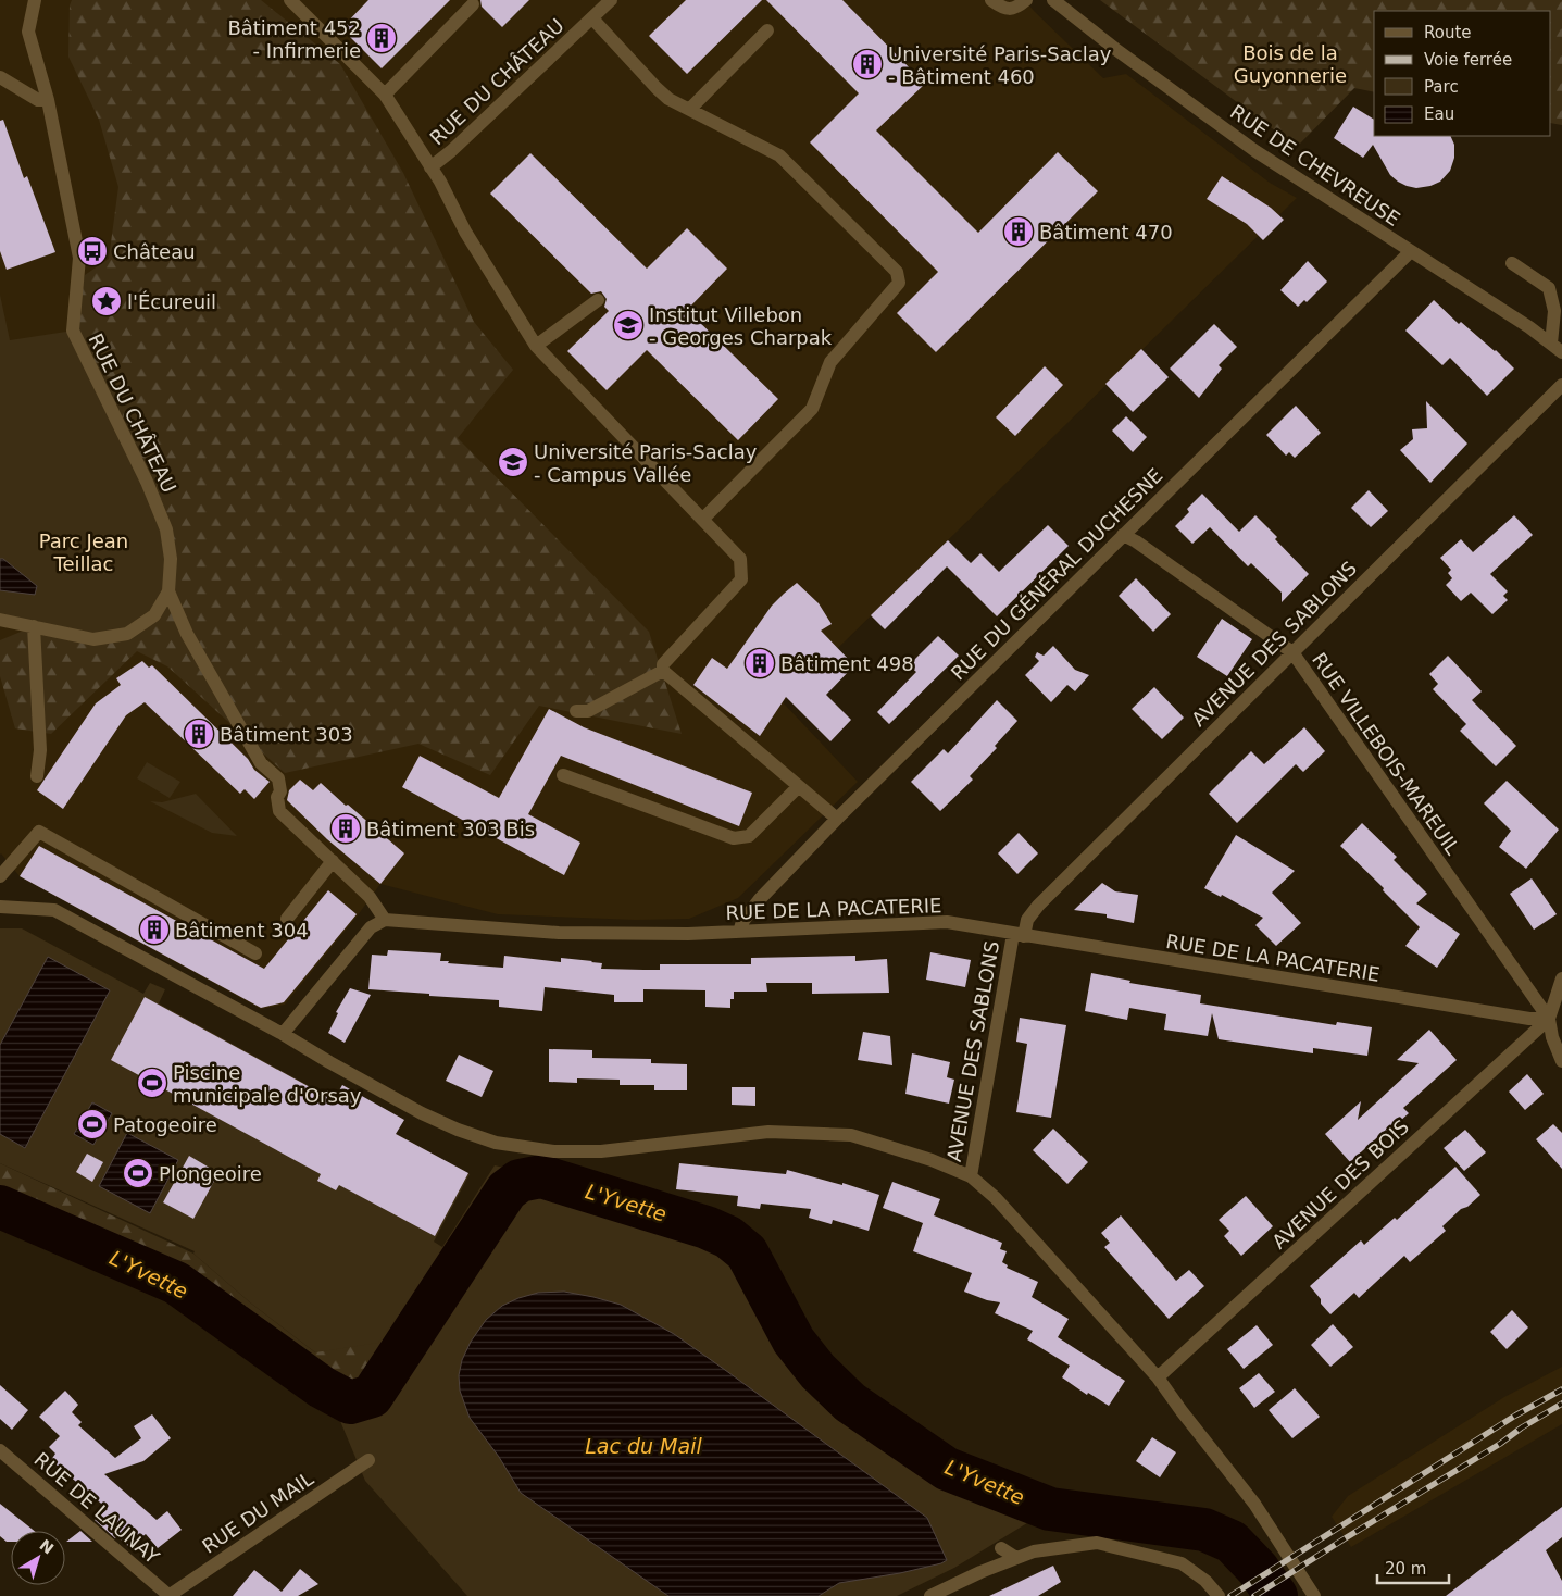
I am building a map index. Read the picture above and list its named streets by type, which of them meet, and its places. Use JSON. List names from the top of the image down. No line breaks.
{"streets":{"street":["RUE DU CHÂTEAU","RUE DE CHEVREUSE","RUE DU GÉNÉRAL DUCHESNE","AVENUE DES SABLONS","RUE VILLEBOIS-MAREUIL","RUE DE LA PACATERIE","AVENUE DES BOIS","RUE DE LAUNAY","RUE DU MAIL"]},"crossings":[["RUE DE CHEVREUSE","RUE DU GÉNÉRAL DUCHESNE"],["RUE DU GÉNÉRAL DUCHESNE","RUE VILLEBOIS-MAREUIL"],["RUE DU GÉNÉRAL DUCHESNE","RUE DE LA PACATERIE"],["AVENUE DES SABLONS","RUE VILLEBOIS-MAREUIL"],["AVENUE DES SABLONS","RUE DE LA PACATERIE"],["RUE VILLEBOIS-MAREUIL","RUE DE LA PACATERIE"],["RUE VILLEBOIS-MAREUIL","AVENUE DES BOIS"],["RUE DE LA PACATERIE","AVENUE DES BOIS"],["RUE DE LAUNAY","RUE DU MAIL"]],"water":["L'Yvette","Lac du Mail"],"parks":["Bois de la Guyonnerie","Parc Jean Teillac"],"places":{"building":["Bâtiment 452 - Infirmerie","Université Paris-Saclay - Bâtiment 460","Bâtiment 470","Bâtiment 498","Bâtiment 303","Bâtiment 303 Bis","Bâtiment 304"],"bus stop":["Château"],"place":["l'Écureuil"],"school or university":["Institut Villebon - Georges Charpak","Université Paris-Saclay - Campus Vallée"],"sports":["Piscine municipale d'Orsay","Patogeoire","Plongeoire"]},"legend":["Route","Voie ferrée","Parc","Eau"],"scale_bar":"20 m","north":"top right"}
